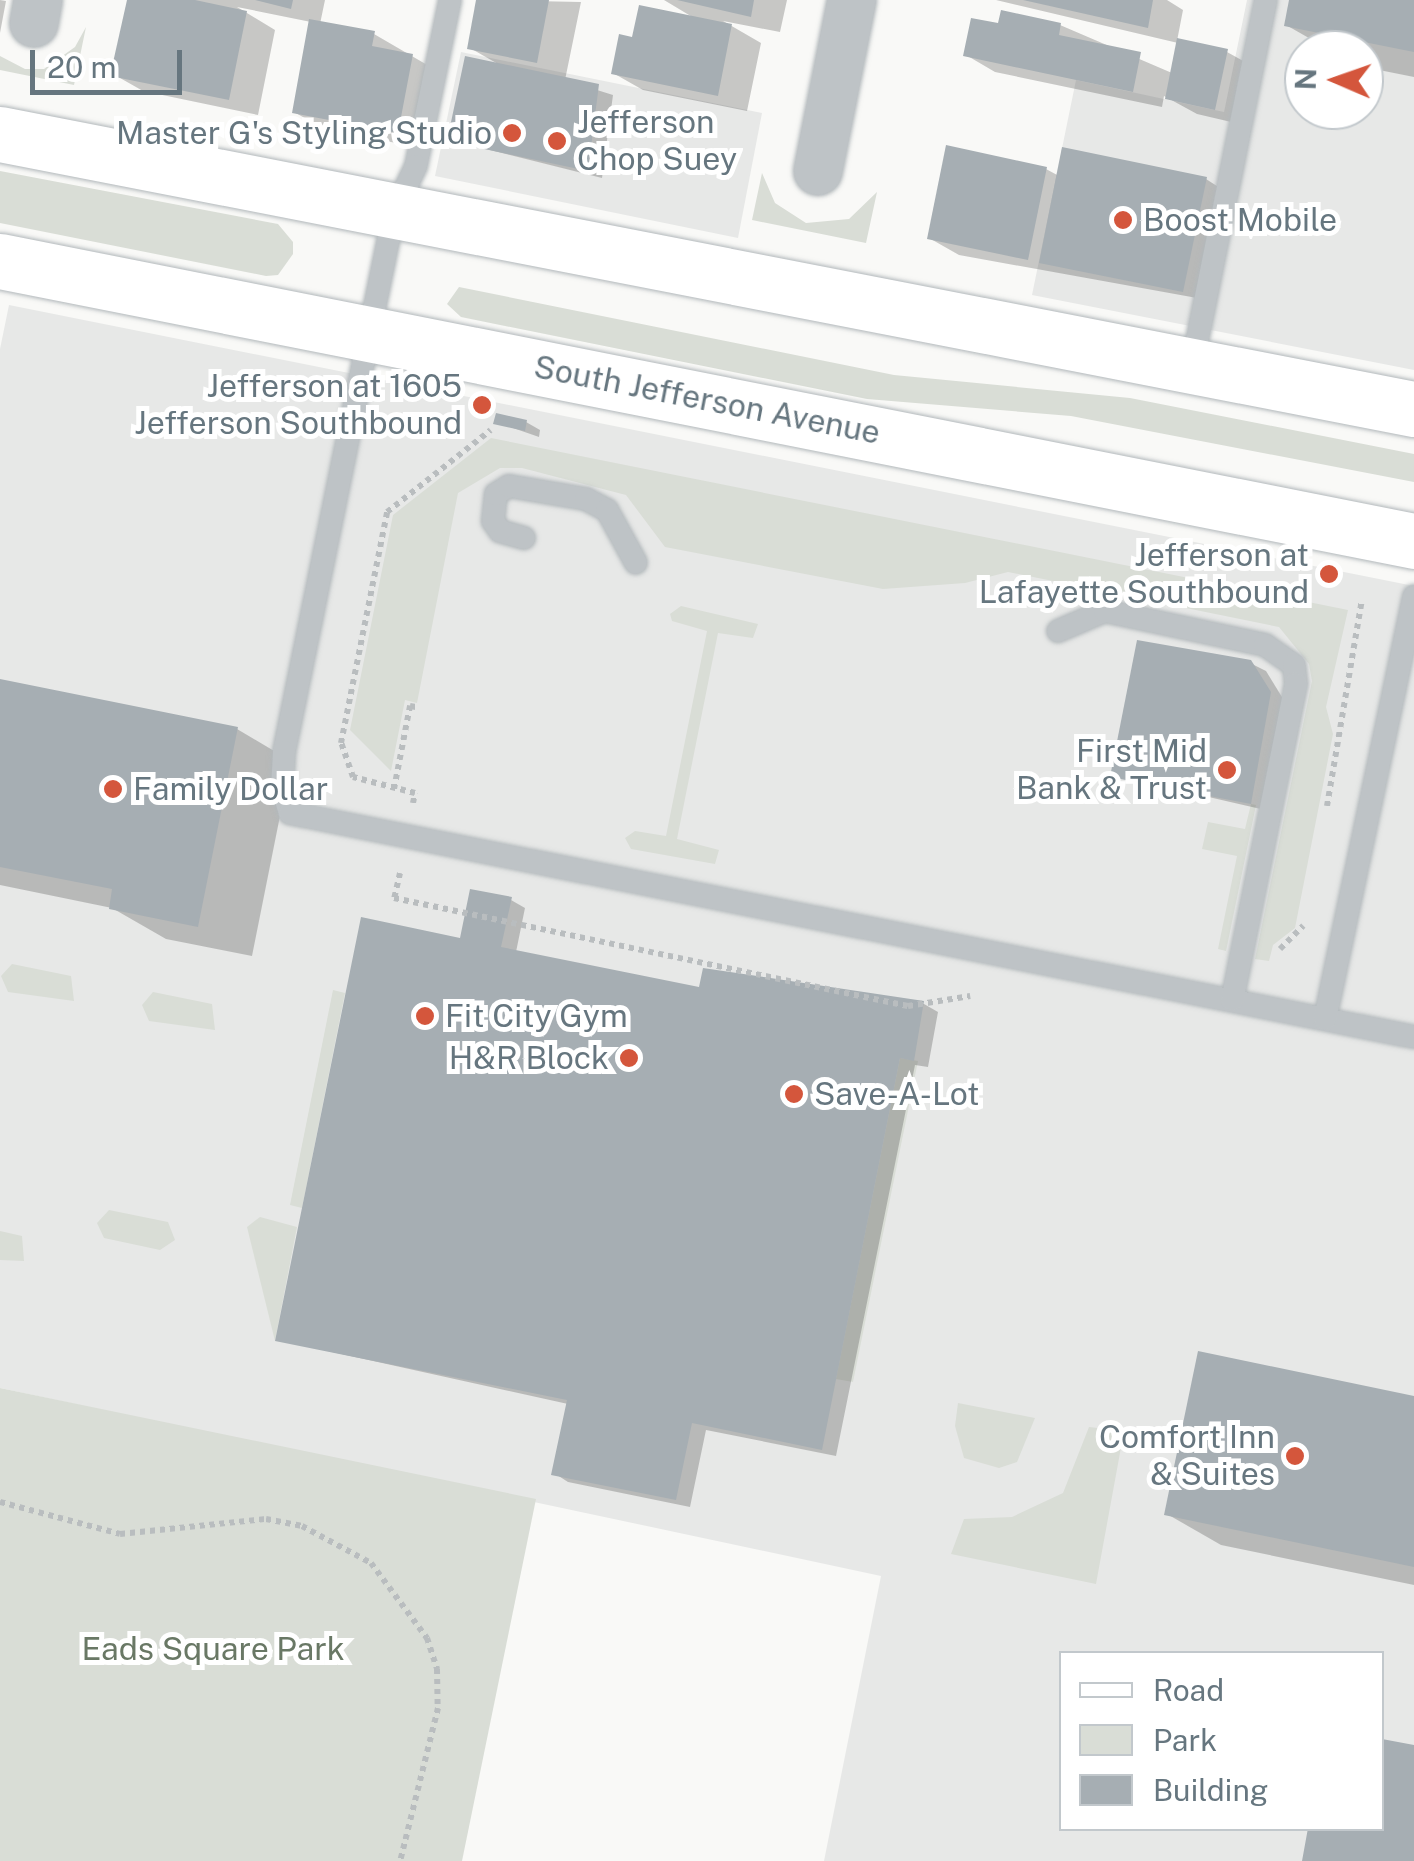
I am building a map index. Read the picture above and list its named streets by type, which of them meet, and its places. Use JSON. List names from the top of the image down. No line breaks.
{"streets":{"main road":["South Jefferson Avenue"]},"parks":["Eads Square Park"],"places":["Master G's Styling Studio","Jefferson Chop Suey","Boost Mobile","Jefferson at 1605 Jefferson Southbound","Jefferson at Lafayette Southbound","First Mid Bank & Trust","Family Dollar","Fit City Gym","H&R Block","Save-A-Lot","Comfort Inn & Suites"],"legend":["Road","Park","Building"],"scale_bar":"20 m","north":"left"}
